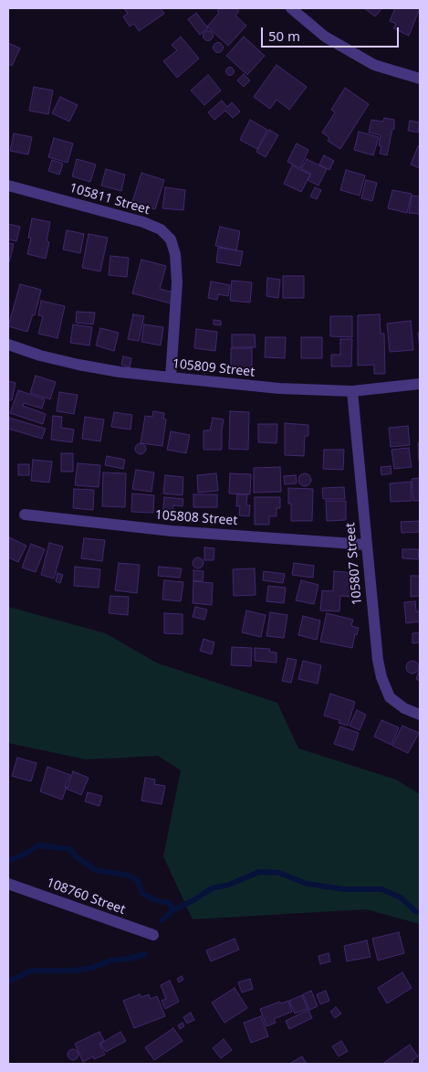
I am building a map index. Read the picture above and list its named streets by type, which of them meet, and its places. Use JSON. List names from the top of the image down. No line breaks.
{"streets":{"street":["105811 Street","105809 Street","105808 Street","105807 Street","108760 Street"]},"crossings":[["105811 Street","105809 Street"],["105809 Street","105807 Street"],["105808 Street","105807 Street"]],"scale_bar":"50 m"}
